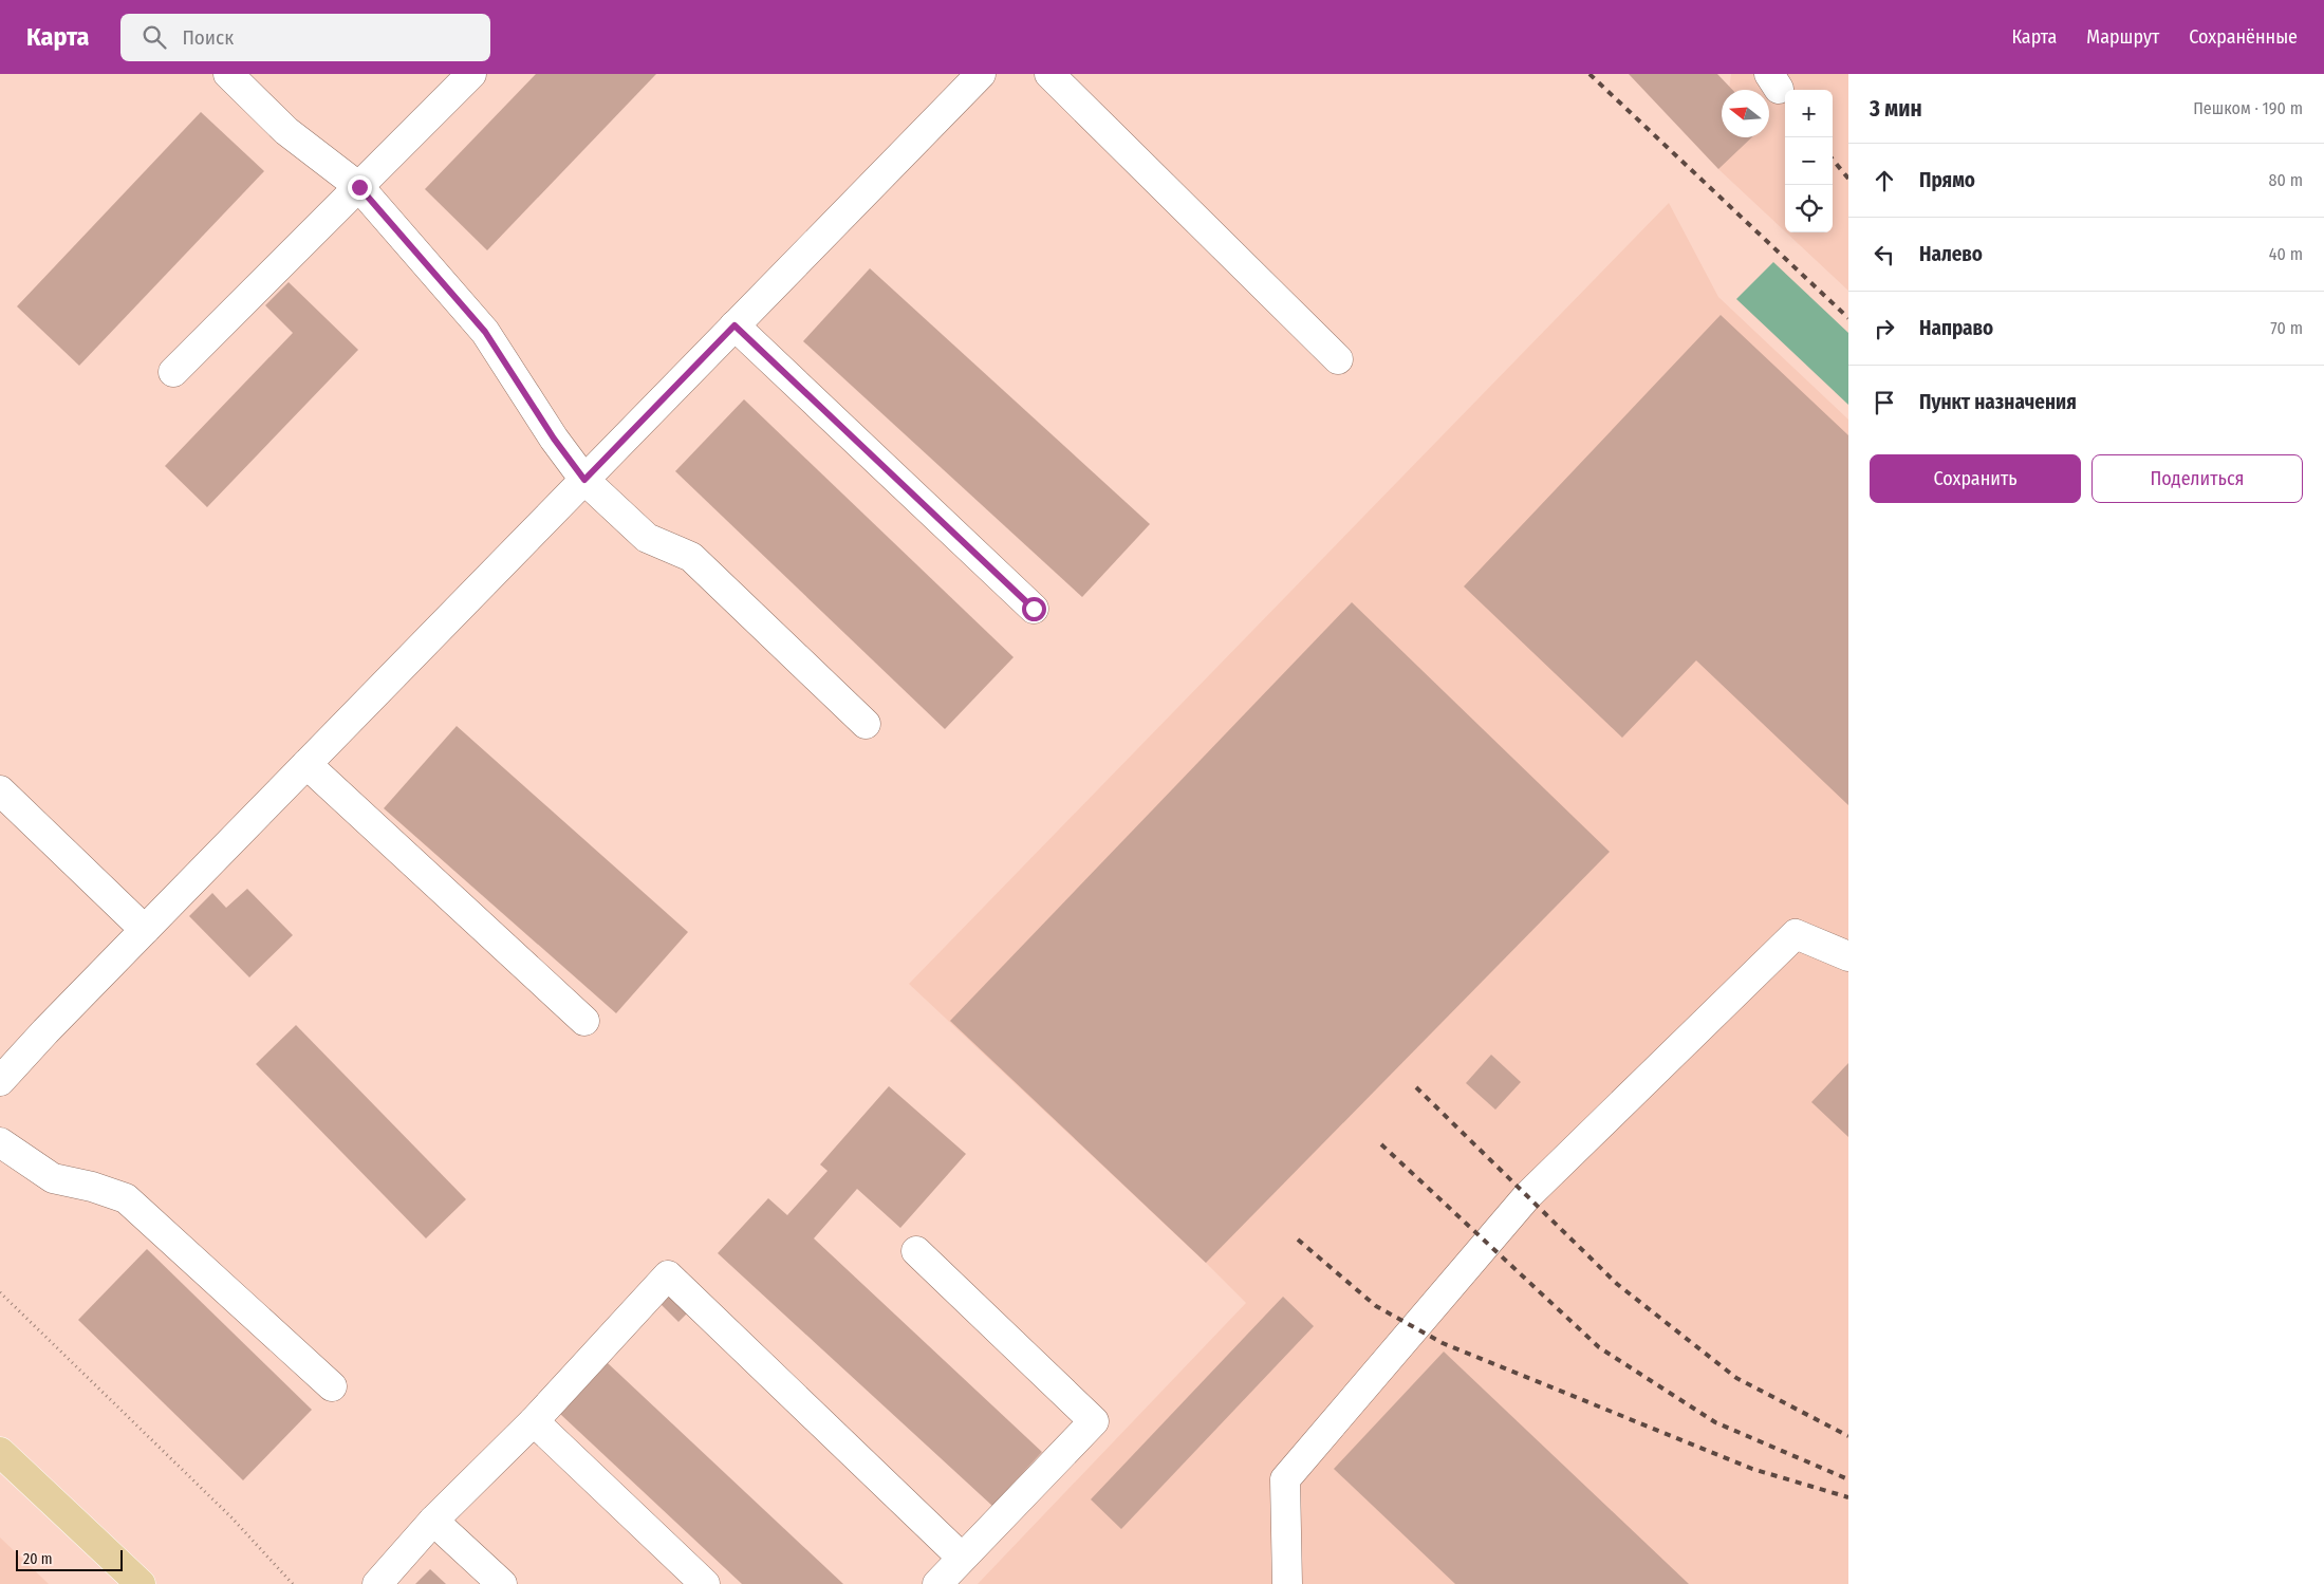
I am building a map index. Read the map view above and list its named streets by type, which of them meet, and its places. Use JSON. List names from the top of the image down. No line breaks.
{"scale_bar":"20 m","north":"left","page":{"header":"Карта","search":"Поиск","nav":["Карта","Маршрут","Сохранённые"],"heading":["3 мин","Пешком · 190 m"],"map_buttons":["+","−"],"list":[["Прямо","80 m"],["Налево","40 m"],["Направо","70 m"],"Пункт назначения"],"buttons":["Сохранить","Поделиться"],"scale":"20 m"}}
